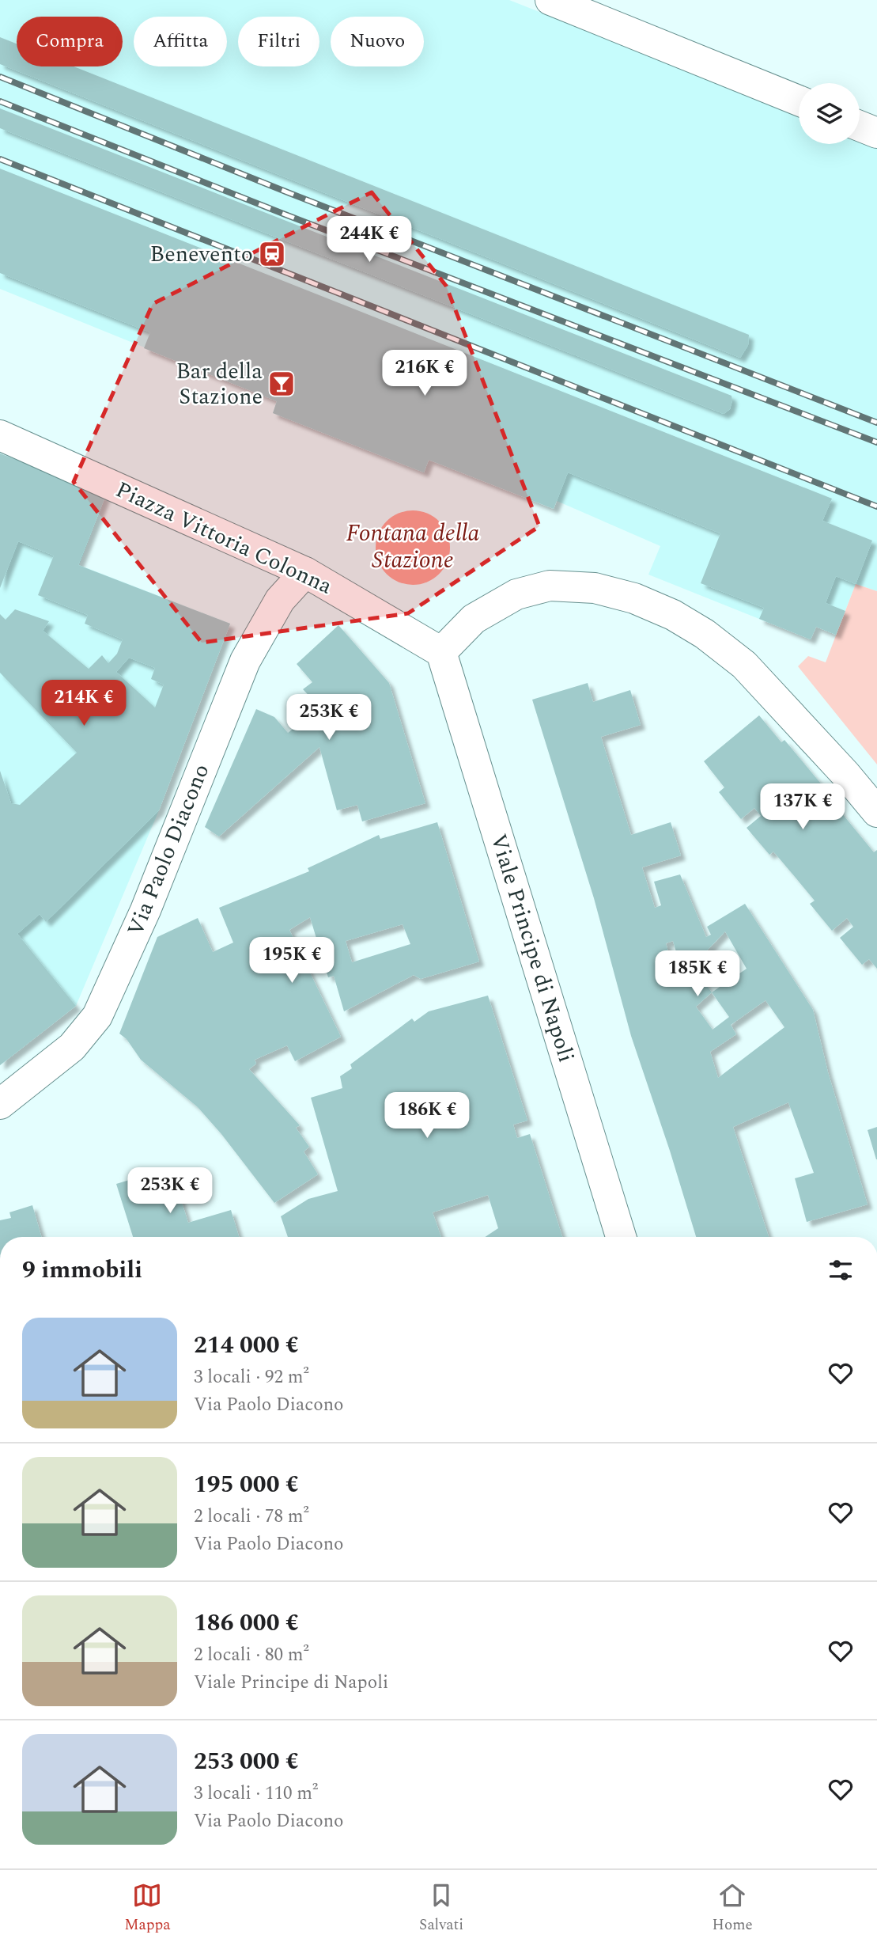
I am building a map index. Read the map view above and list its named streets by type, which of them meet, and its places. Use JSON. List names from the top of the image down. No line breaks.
{"streets":{"street":["Piazza Vittoria Colonna","Via Paolo Diacono","Viale Principe di Napoli"]},"crossings":[["Piazza Vittoria Colonna","Via Paolo Diacono"],["Piazza Vittoria Colonna","Viale Principe di Napoli"]],"water":["Fontana della Stazione"],"places":{"station":["Benevento"],"bar":["Bar della Stazione"]},"page":{"chip":["Compra","Affitta","Filtri","Nuovo"],"price":["244K €","216K €","214K €","253K €","137K €","195K €","185K €","186K €","253K €"],"heading":"9 immobili","list":[{"name":"214 000 €","note":"3 locali · 92 m² · Via Paolo Diacono"},{"name":"195 000 €","note":"2 locali · 78 m² · Via Paolo Diacono"},{"name":"186 000 €","note":"2 locali · 80 m² · Viale Principe di Napoli"},{"name":"253 000 €","note":"3 locali · 110 m² · Via Paolo Diacono"}],"tabs":["Mappa","Salvati","Home"]}}
